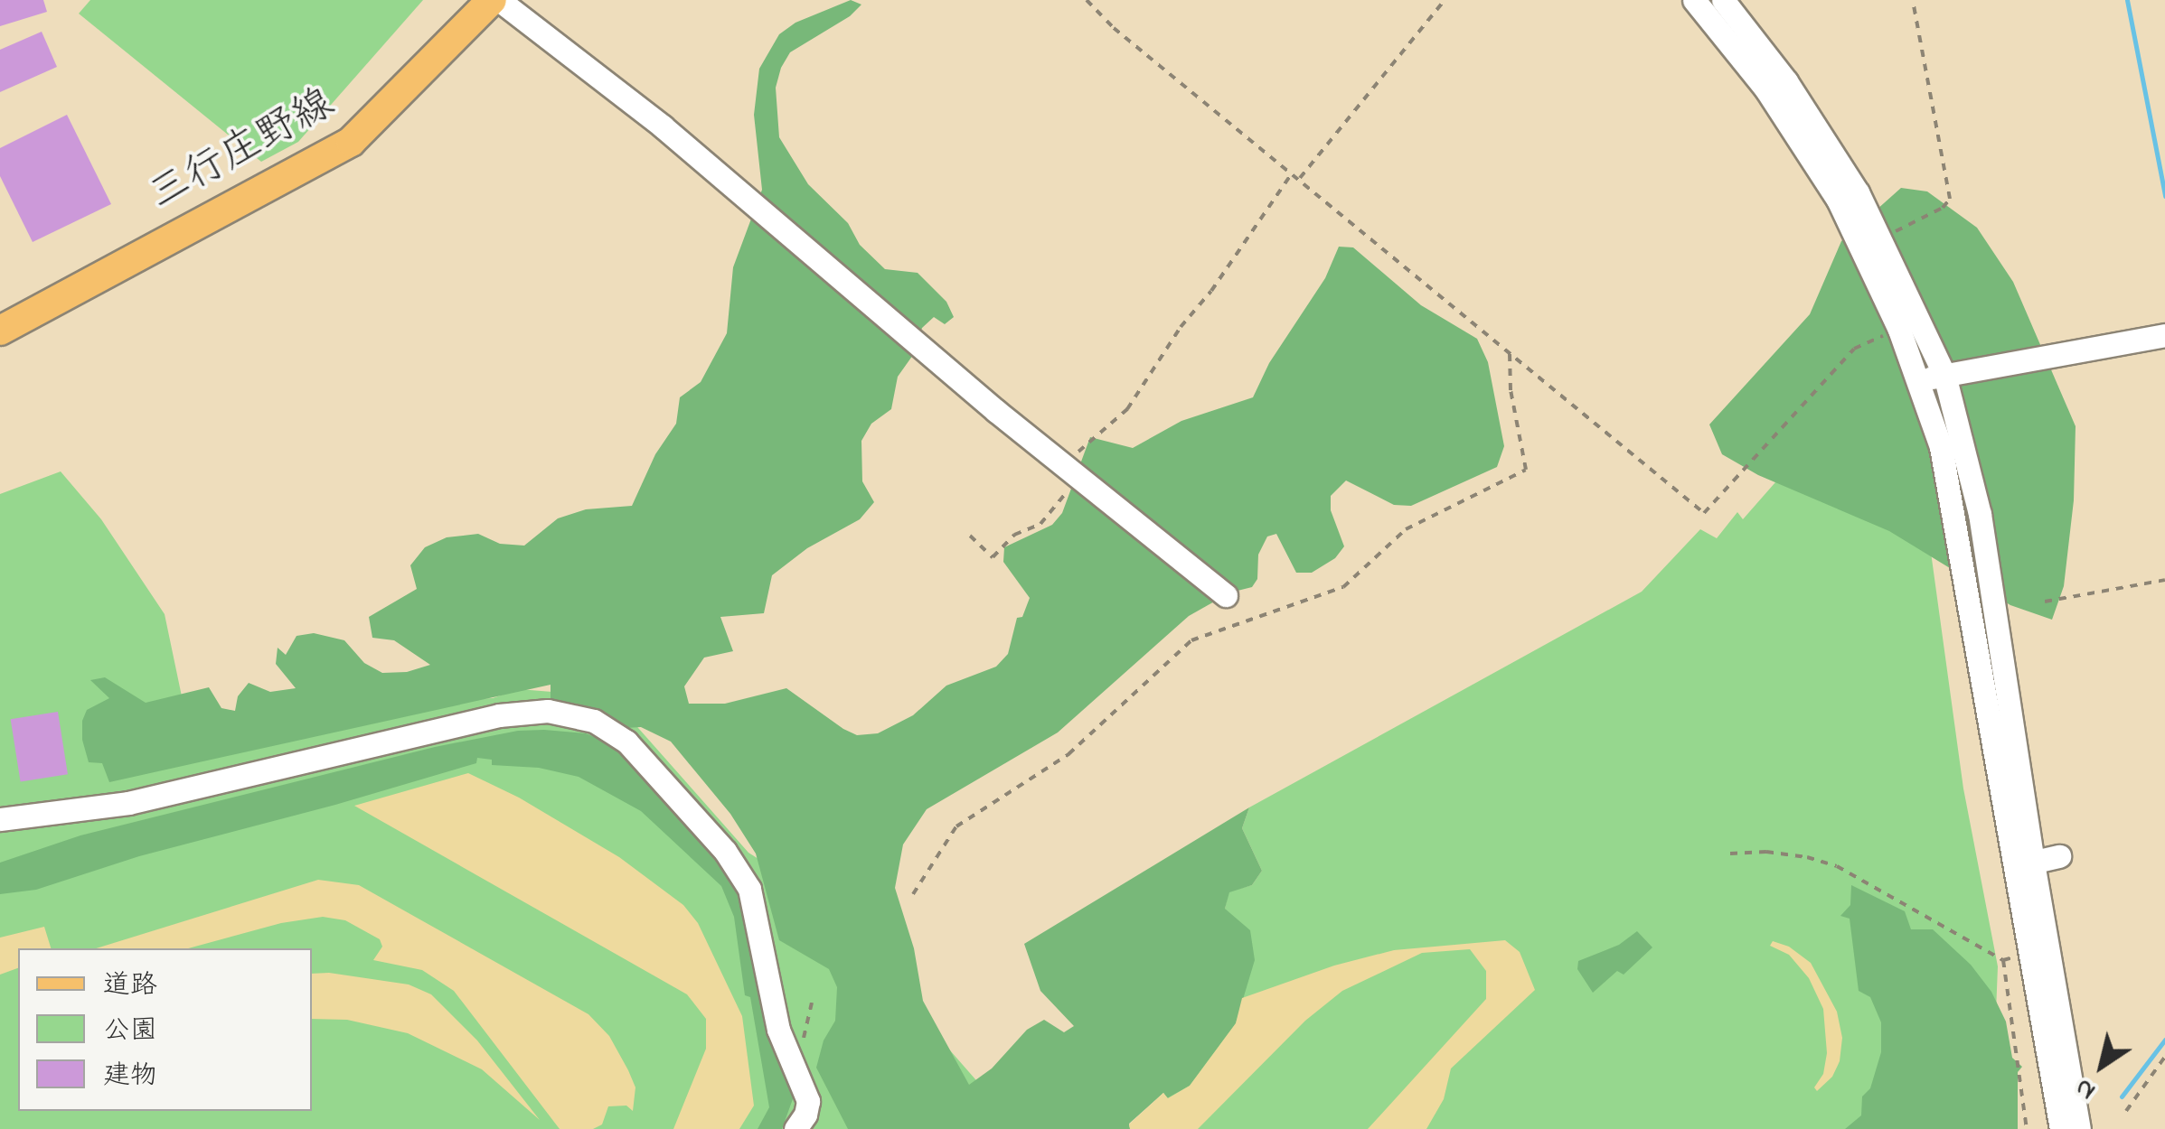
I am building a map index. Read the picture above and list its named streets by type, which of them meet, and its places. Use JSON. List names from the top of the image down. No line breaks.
{"streets":{"main road":["三行庄野線"]},"legend":["道路","公園","建物"],"north":"bottom left"}
